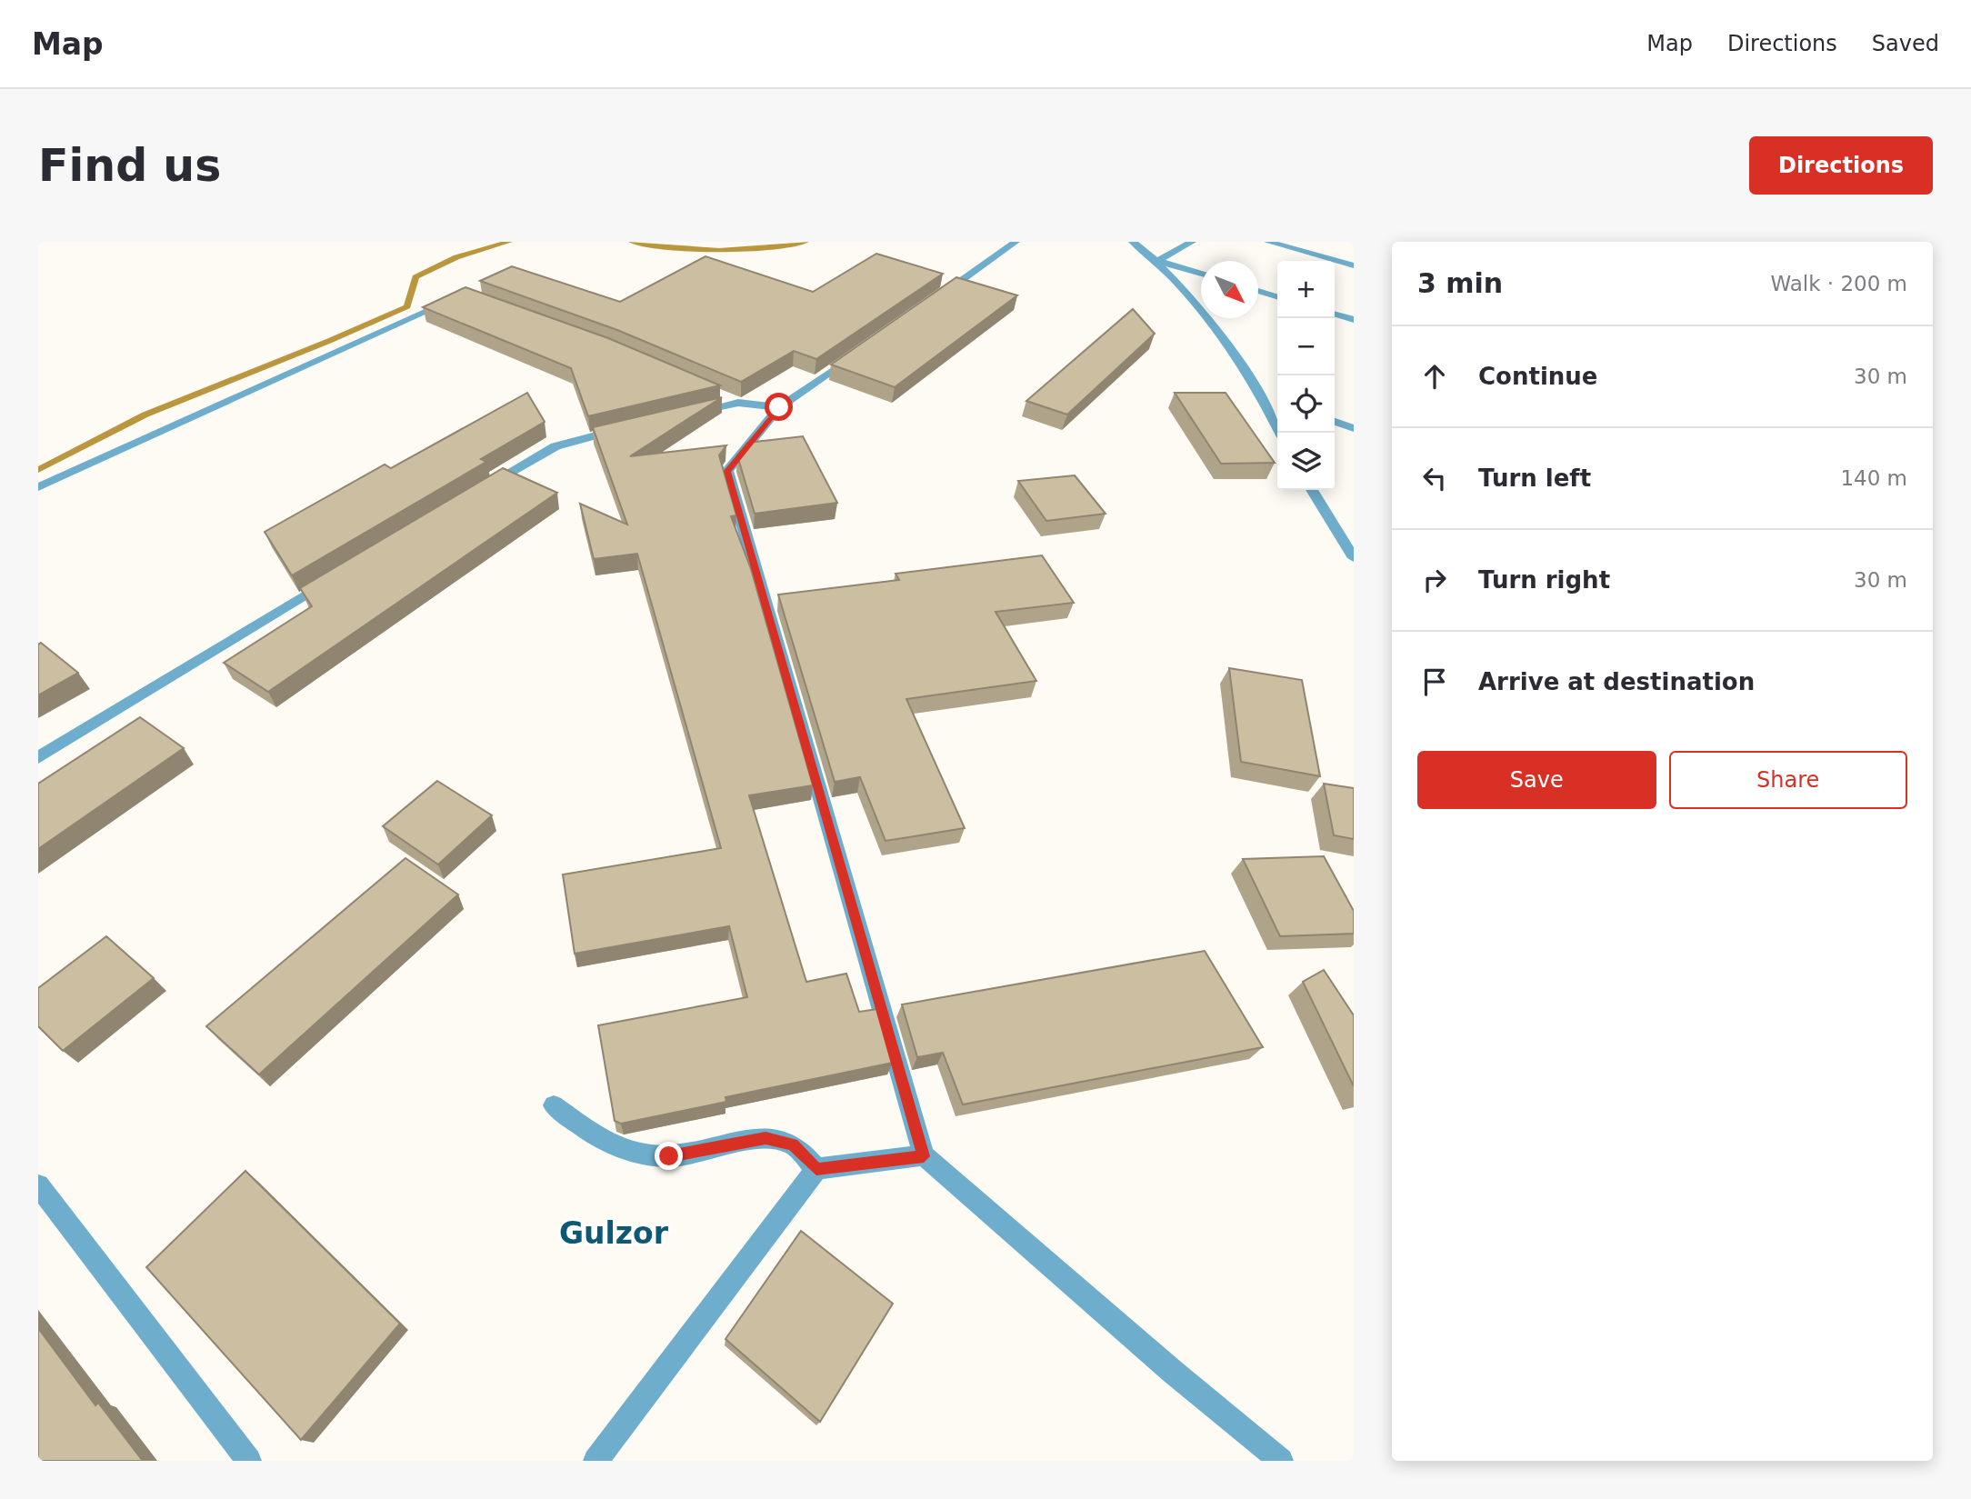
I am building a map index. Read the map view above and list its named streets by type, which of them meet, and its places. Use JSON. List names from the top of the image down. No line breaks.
{"districts":["Gulzor"],"north":"bottom right","page":{"header":"Map","nav":["Map","Directions","Saved"],"buttons":["Directions",["Save","Share"]],"title":"Find us","heading":["3 min","Walk · 200 m"],"map_buttons":["+","−"],"list":[["Continue","30 m"],["Turn left","140 m"],["Turn right","30 m"],"Arrive at destination"]}}
